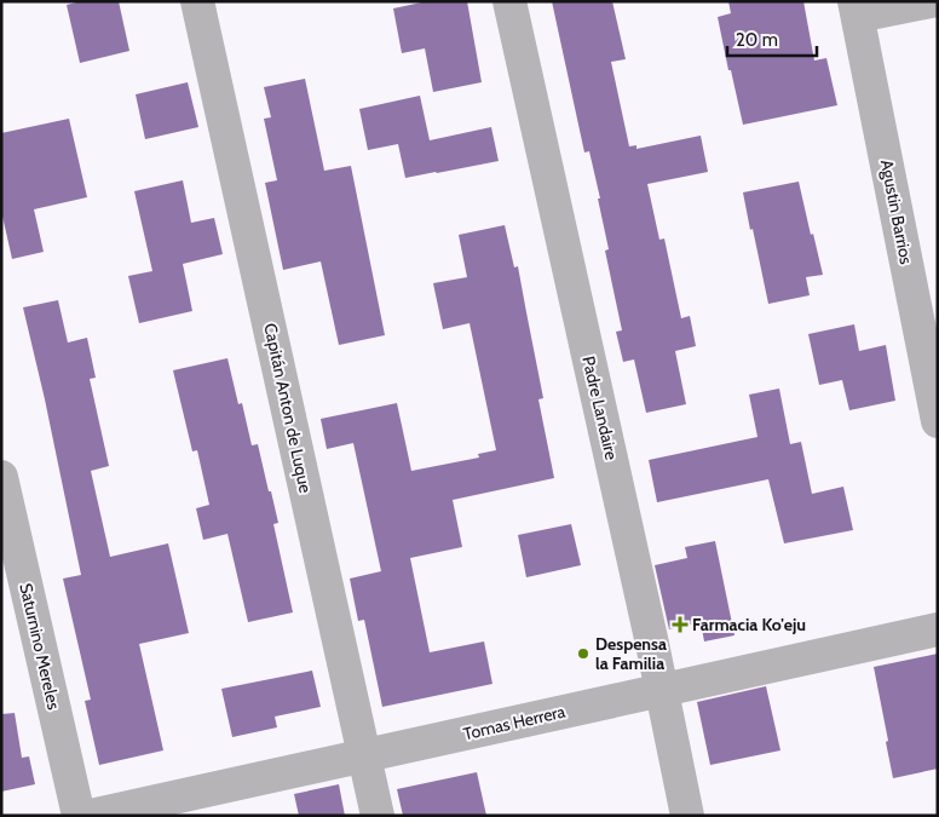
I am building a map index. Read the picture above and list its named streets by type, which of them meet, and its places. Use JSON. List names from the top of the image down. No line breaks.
{"streets":{"street":["Agustin Barrios","Capitán Anton de Luque","Padre Landaire","Saturnino Mereles","Tomas Herrera"]},"crossings":[["Capitán Anton de Luque","Tomas Herrera"],["Padre Landaire","Tomas Herrera"]],"places":{"health":["Farmacia Ko'eju"],"other":["Despensa la Familia"]},"scale_bar":"20 m"}
